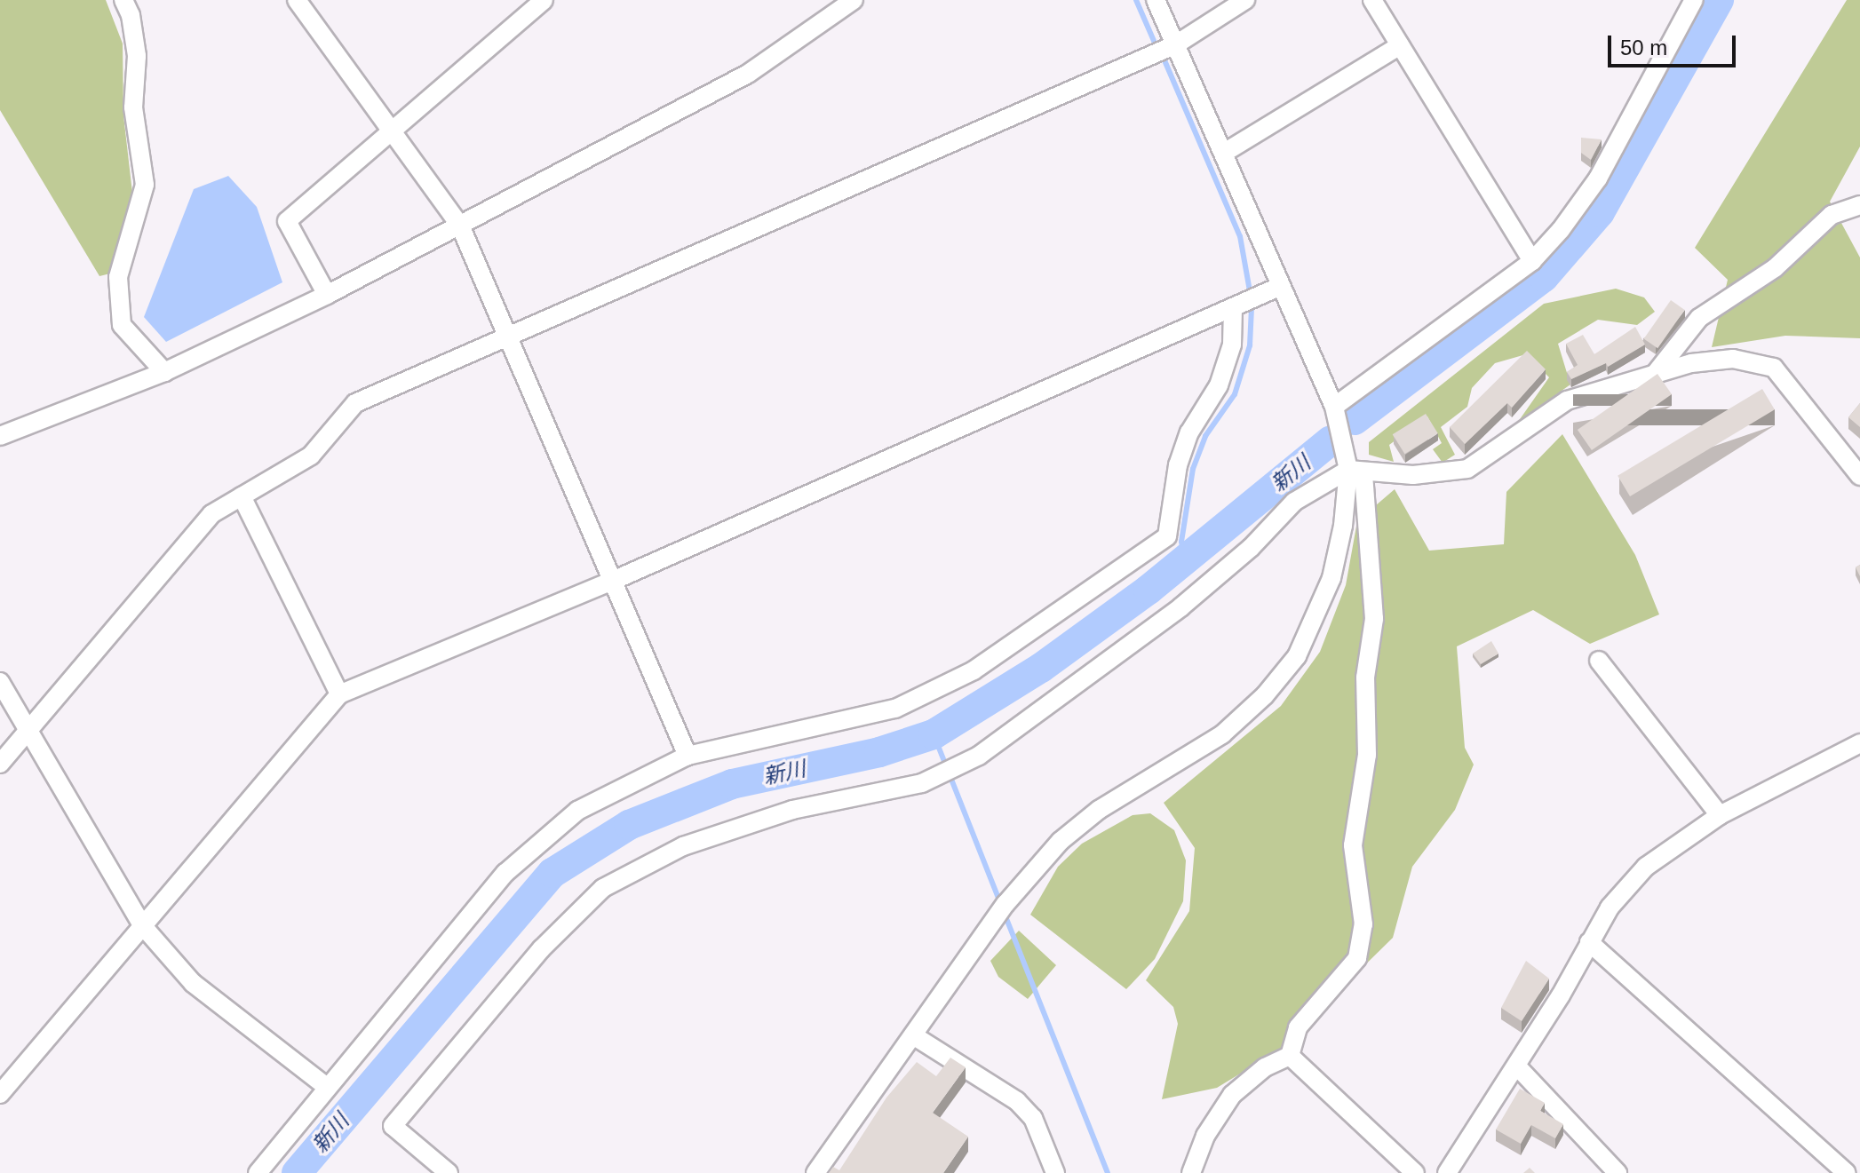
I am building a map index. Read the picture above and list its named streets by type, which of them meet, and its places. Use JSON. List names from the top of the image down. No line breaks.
{"water":["新川"],"scale_bar":"50 m"}
